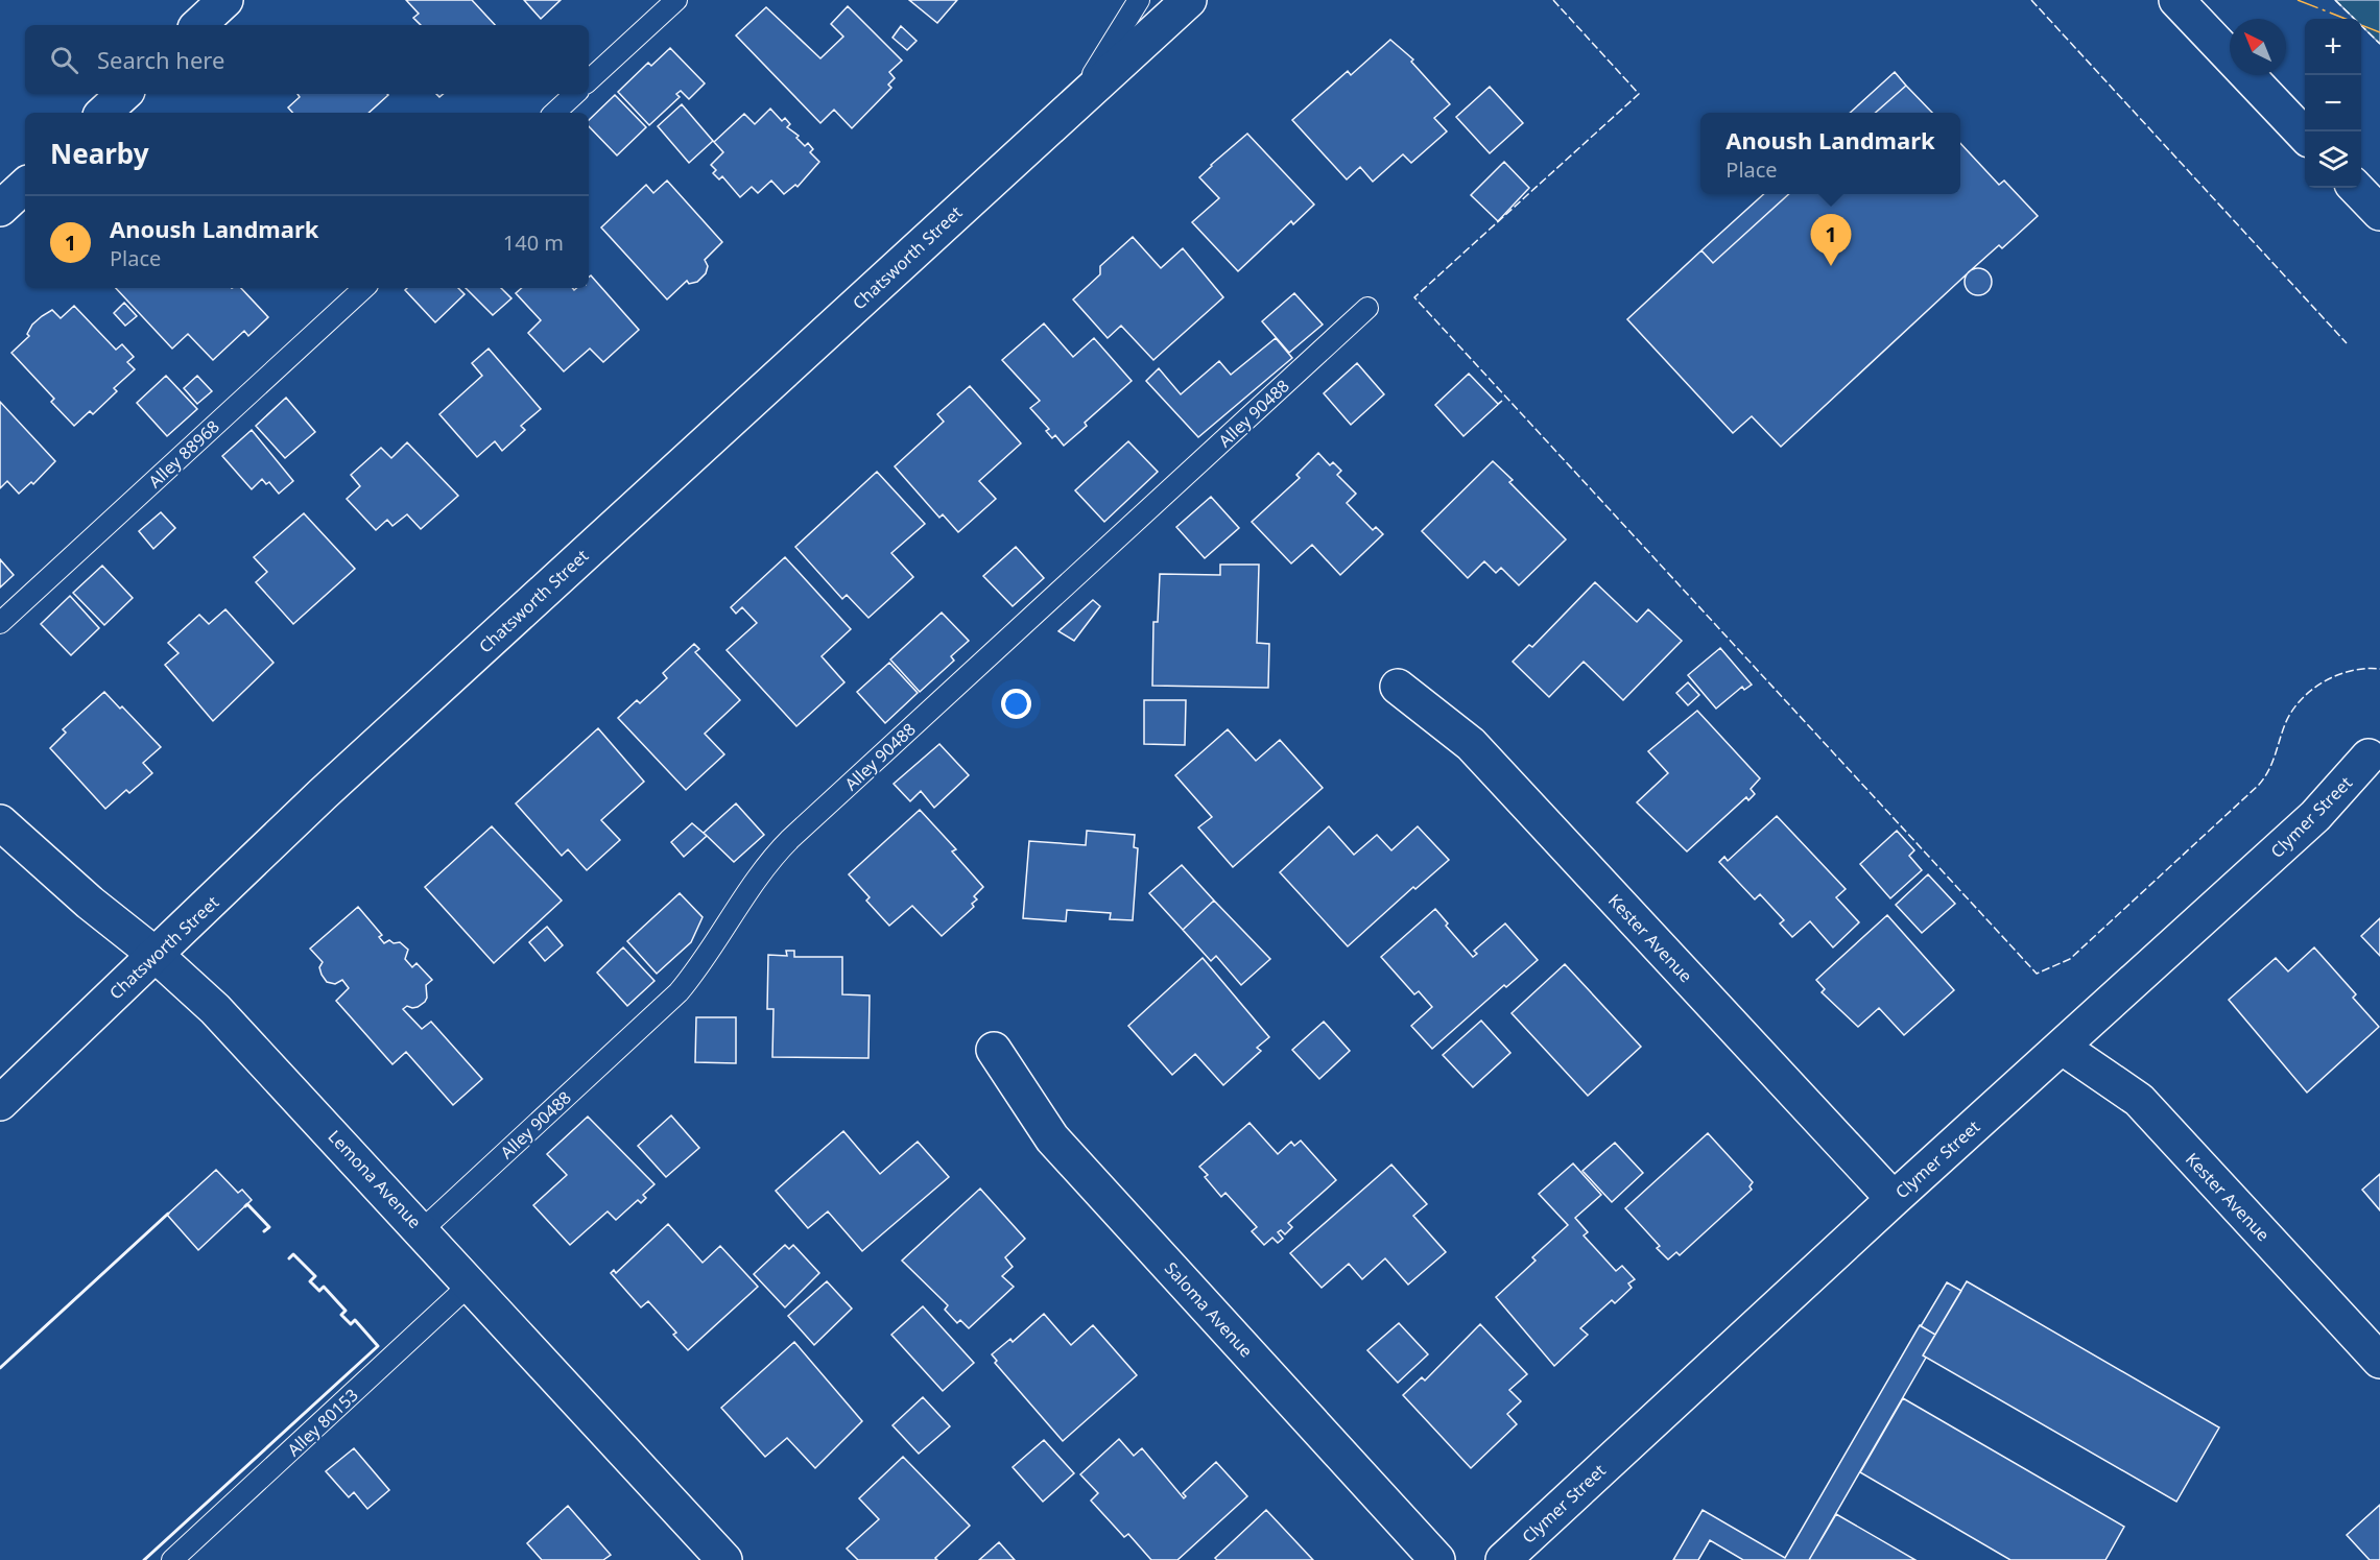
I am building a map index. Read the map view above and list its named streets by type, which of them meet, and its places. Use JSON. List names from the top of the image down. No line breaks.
{"streets":{"street":["Chatsworth Street","Clymer Street","Kester Avenue","Lemona Avenue","Saloma Avenue"],"lane":["Alley 90488","Alley 88968","Alley 80153"]},"crossings":[["Chatsworth Street","Lemona Avenue"],["Alley 90488","Lemona Avenue"],["Clymer Street","Kester Avenue"],["Lemona Avenue","Alley 80153"]],"north":"top left","page":{"map_buttons":["+","−"],"search":"Search here","popup":["Anoush Landmark","Place"],"heading":"Nearby","list":[{"mark":"1","name":"Anoush Landmark","note":"Place","value":"140 m"}],"pins":"1"}}
